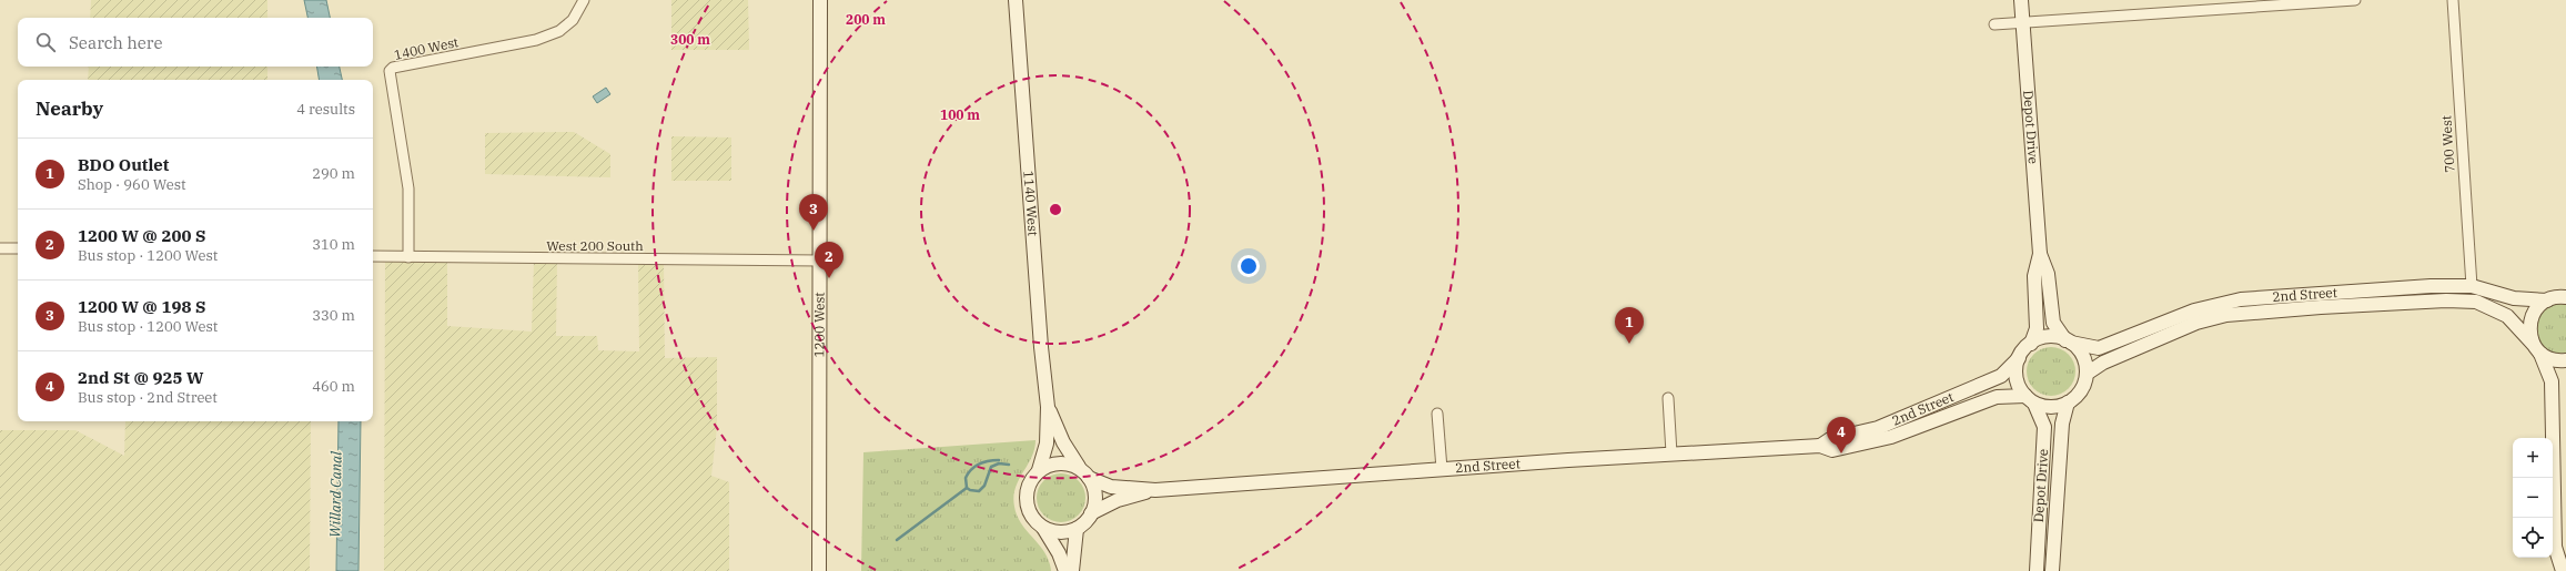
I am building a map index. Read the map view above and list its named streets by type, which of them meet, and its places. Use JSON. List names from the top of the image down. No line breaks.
{"streets":{"street":["1400 West","Depot Drive","700 West","1140 West","West 200 South","2nd Street","1200 West"]},"crossings":[["1400 West","West 200 South"],["Depot Drive","2nd Street"],["700 West","2nd Street"],["1140 West","2nd Street"],["West 200 South","1200 West"]],"water":["Willard Canal"],"page":{"search":"Search here","heading":["Nearby","4 results"],"list":[{"mark":"1","name":"BDO Outlet","note":"Shop · 960 West","value":"290 m"},{"mark":"2","name":"1200 W @ 200 S","note":"Bus stop · 1200 West","value":"310 m"},{"mark":"3","name":"1200 W @ 198 S","note":"Bus stop · 1200 West","value":"330 m"},{"mark":"4","name":"2nd St @ 925 W","note":"Bus stop · 2nd Street","value":"460 m"}],"pins":["3","2","1","4"],"map_buttons":["+","−"]},"rings":["200 m","300 m","100 m"]}
